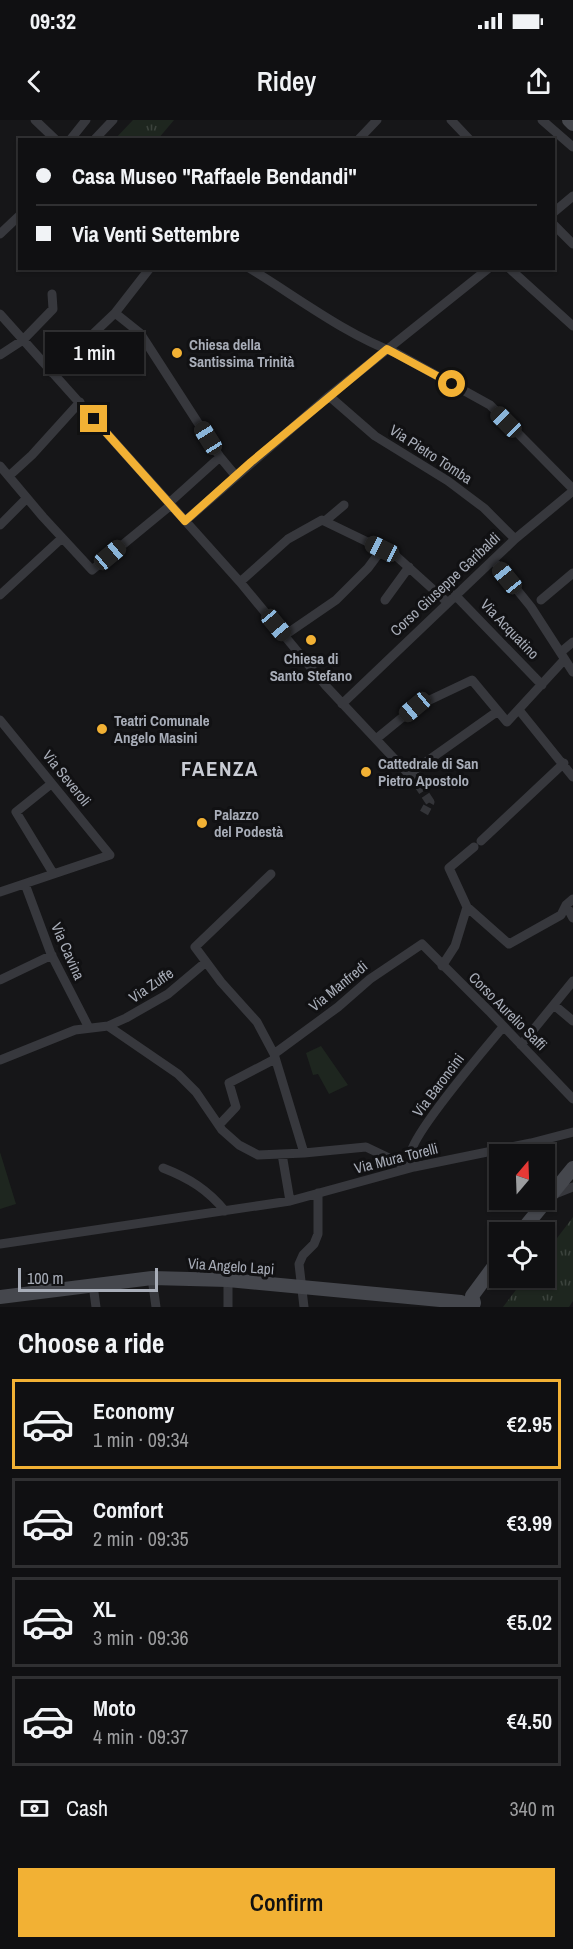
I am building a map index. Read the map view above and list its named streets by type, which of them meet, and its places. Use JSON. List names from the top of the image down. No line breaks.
{"streets":{"street":["Via Pietro Tomba","Corso Giuseppe Garibaldi","Via Acquatino","Via Severoli","Via Cavina","Via Zuffe","Via Manfredi","Corso Aurelio Saffi","Via Baroncini","Via Mura Torelli","Via Angelo Lapi"]},"crossings":[["Via Pietro Tomba","Corso Giuseppe Garibaldi"],["Corso Giuseppe Garibaldi","Via Acquatino"],["Via Cavina","Via Zuffe"],["Via Manfredi","Corso Aurelio Saffi"],["Corso Aurelio Saffi","Via Baroncini"],["Via Baroncini","Via Mura Torelli"]],"districts":["FAENZA"],"places":["Chiesa della Santissima Trinità","Chiesa di Santo Stefano","Teatri Comunale Angelo Masini","Cattedrale di San Pietro Apostolo","Palazzo del Podestà"],"scale_bar":"100 m","north":"top","page":{"status":"09:32","header":"Ridey","banner":["Casa Museo \"Raffaele Bendandi\"","Via Venti Settembre"],"bubble":"1 min","scale":"100 m","heading":"Choose a ride","list":[{"name":"Economy","note":"1 min · 09:34","value":"€2.95"},{"name":"Comfort","note":"2 min · 09:35","value":"€3.99"},{"name":"XL","note":"3 min · 09:36","value":"€5.02"},{"name":"Moto","note":"4 min · 09:37","value":"€4.50"}],"pay":["Cash","340 m"],"buttons":"Confirm"}}
